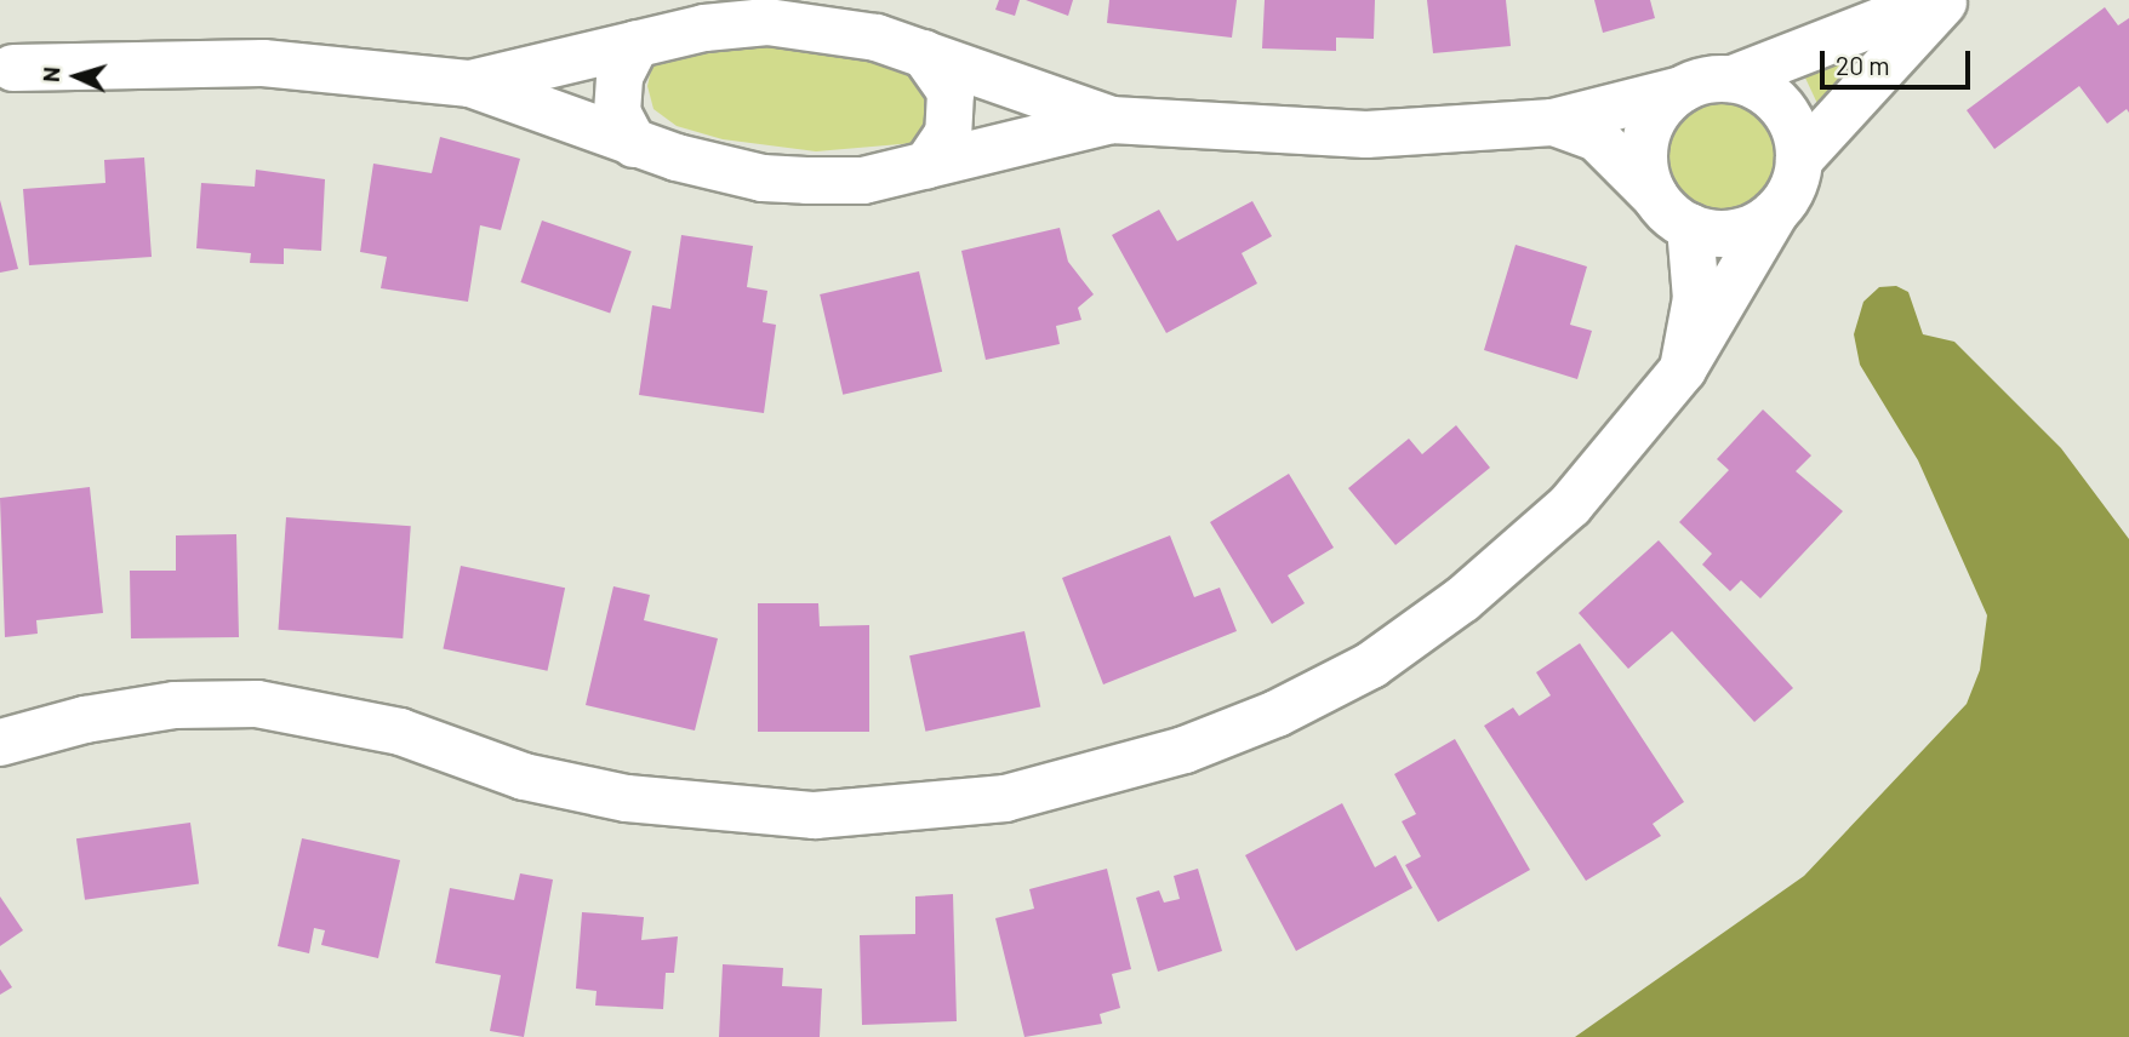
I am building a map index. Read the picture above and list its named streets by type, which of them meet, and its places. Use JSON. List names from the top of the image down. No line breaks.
{"scale_bar":"20 m","north":"left"}
